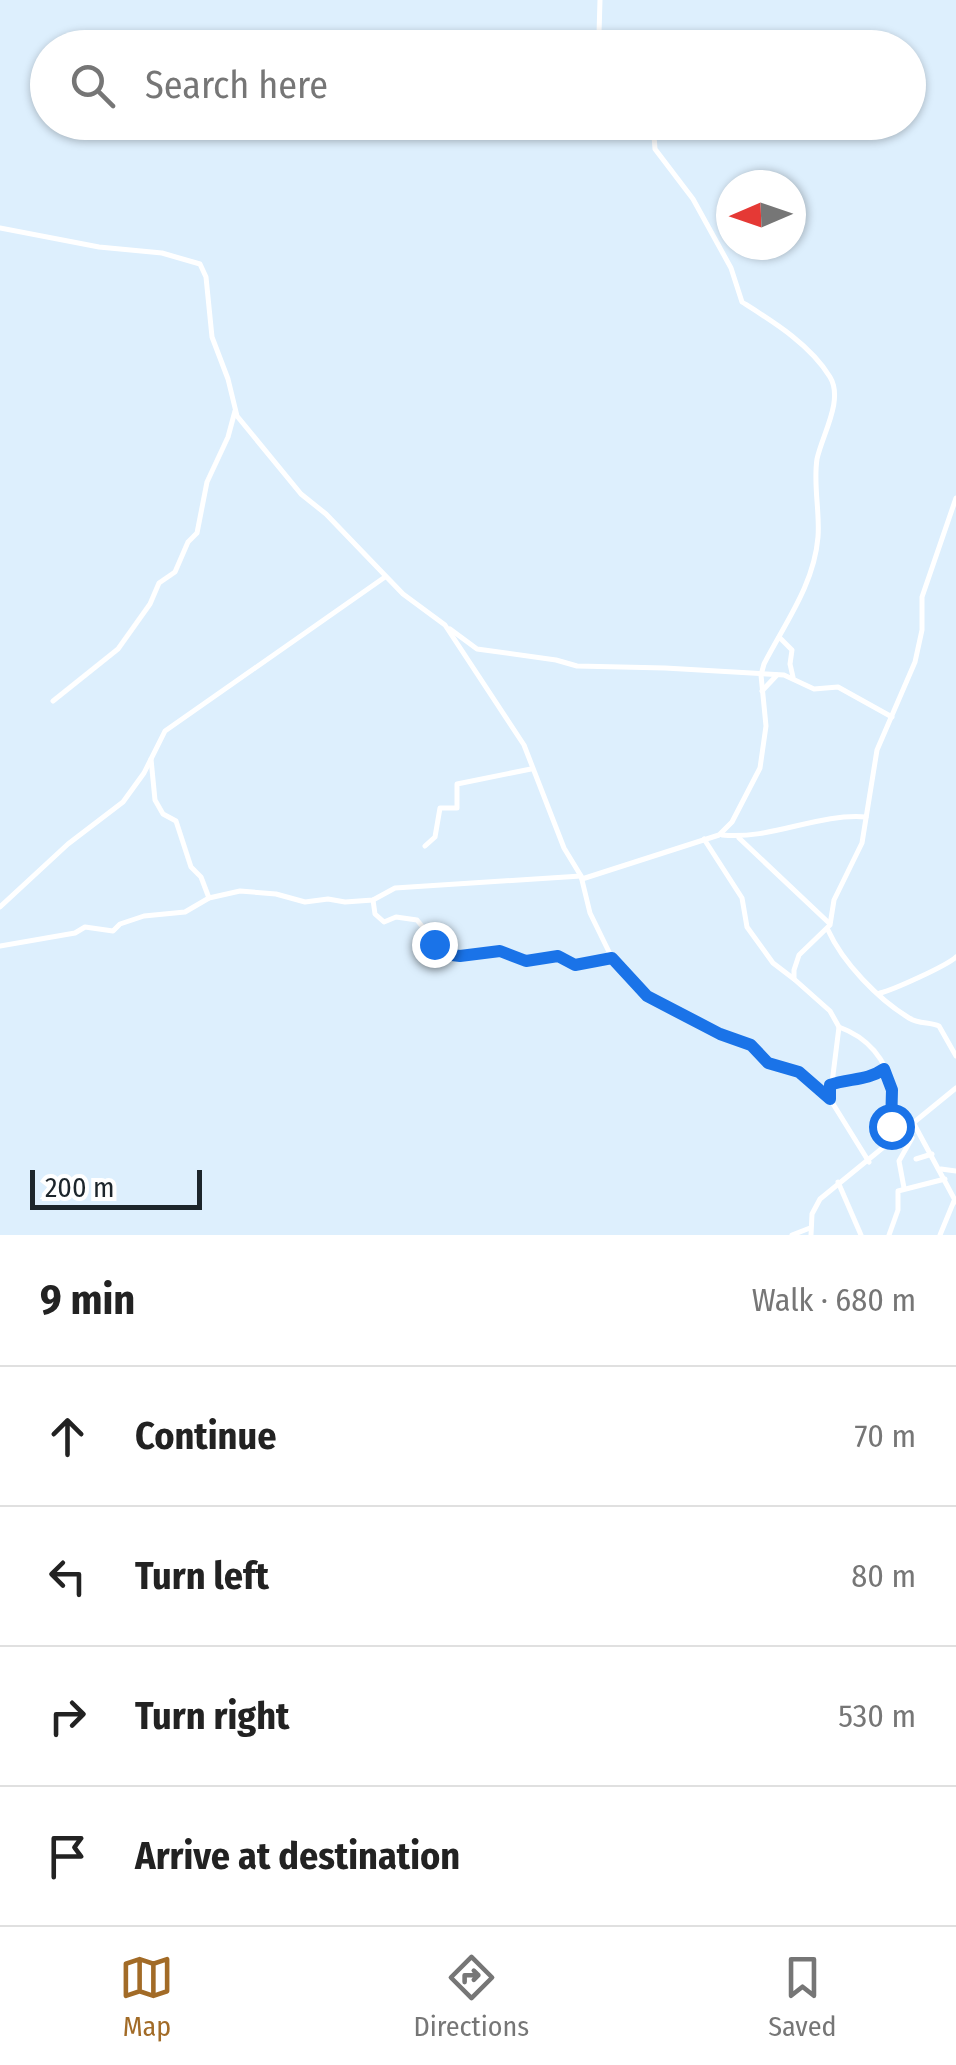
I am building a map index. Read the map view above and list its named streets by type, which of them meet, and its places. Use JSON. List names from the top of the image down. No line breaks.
{"scale_bar":"200 m","north":"left","page":{"search":"Search here","scale":"200 m","heading":["9 min","Walk · 680 m"],"list":[["Continue","70 m"],["Turn left","80 m"],["Turn right","530 m"],"Arrive at destination"],"nav":["Map","Directions","Saved"]}}
